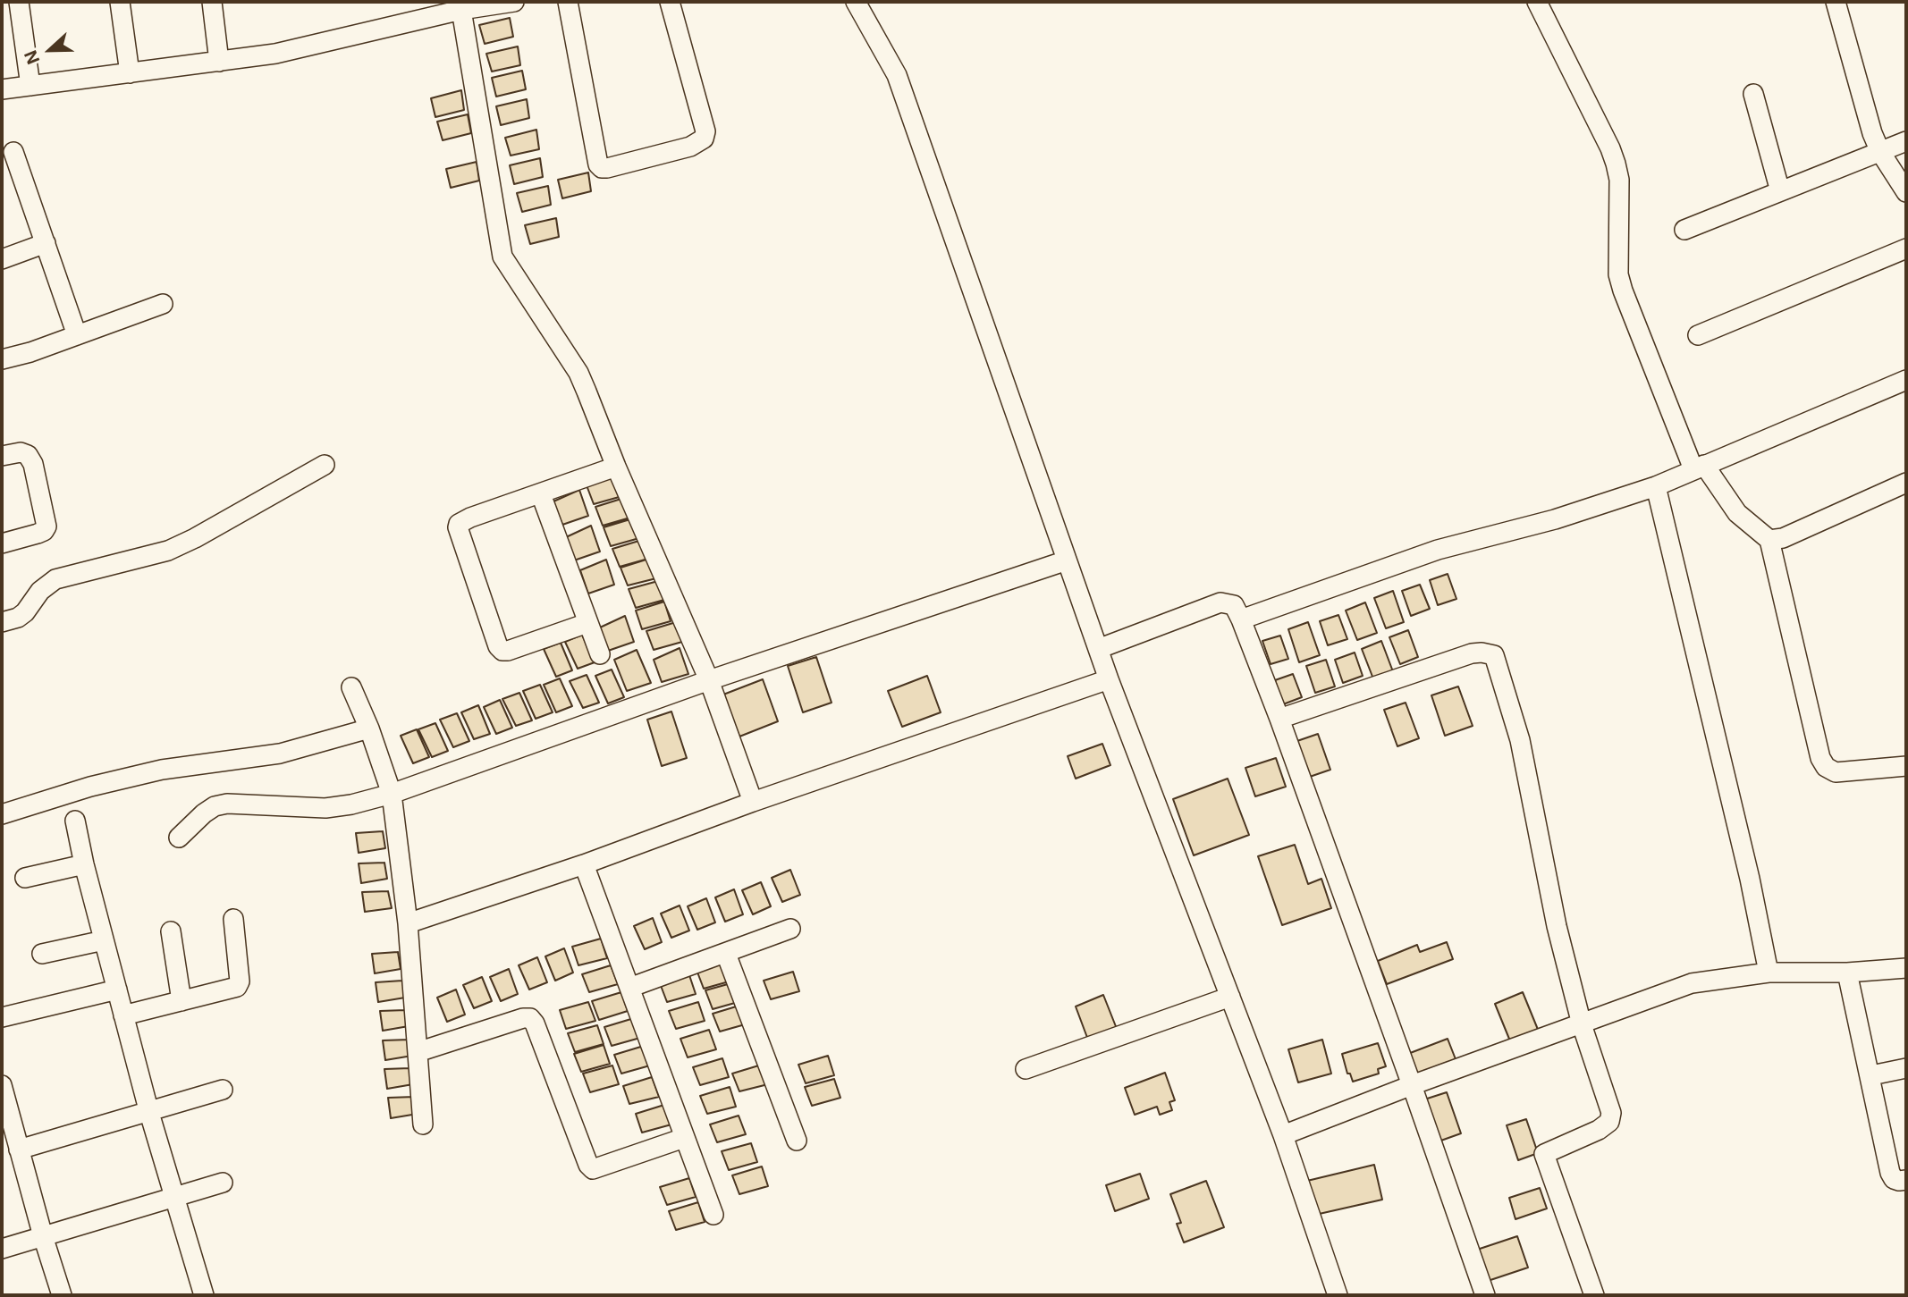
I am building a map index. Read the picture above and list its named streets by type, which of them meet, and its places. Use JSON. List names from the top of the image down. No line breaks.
{"north":"left"}
